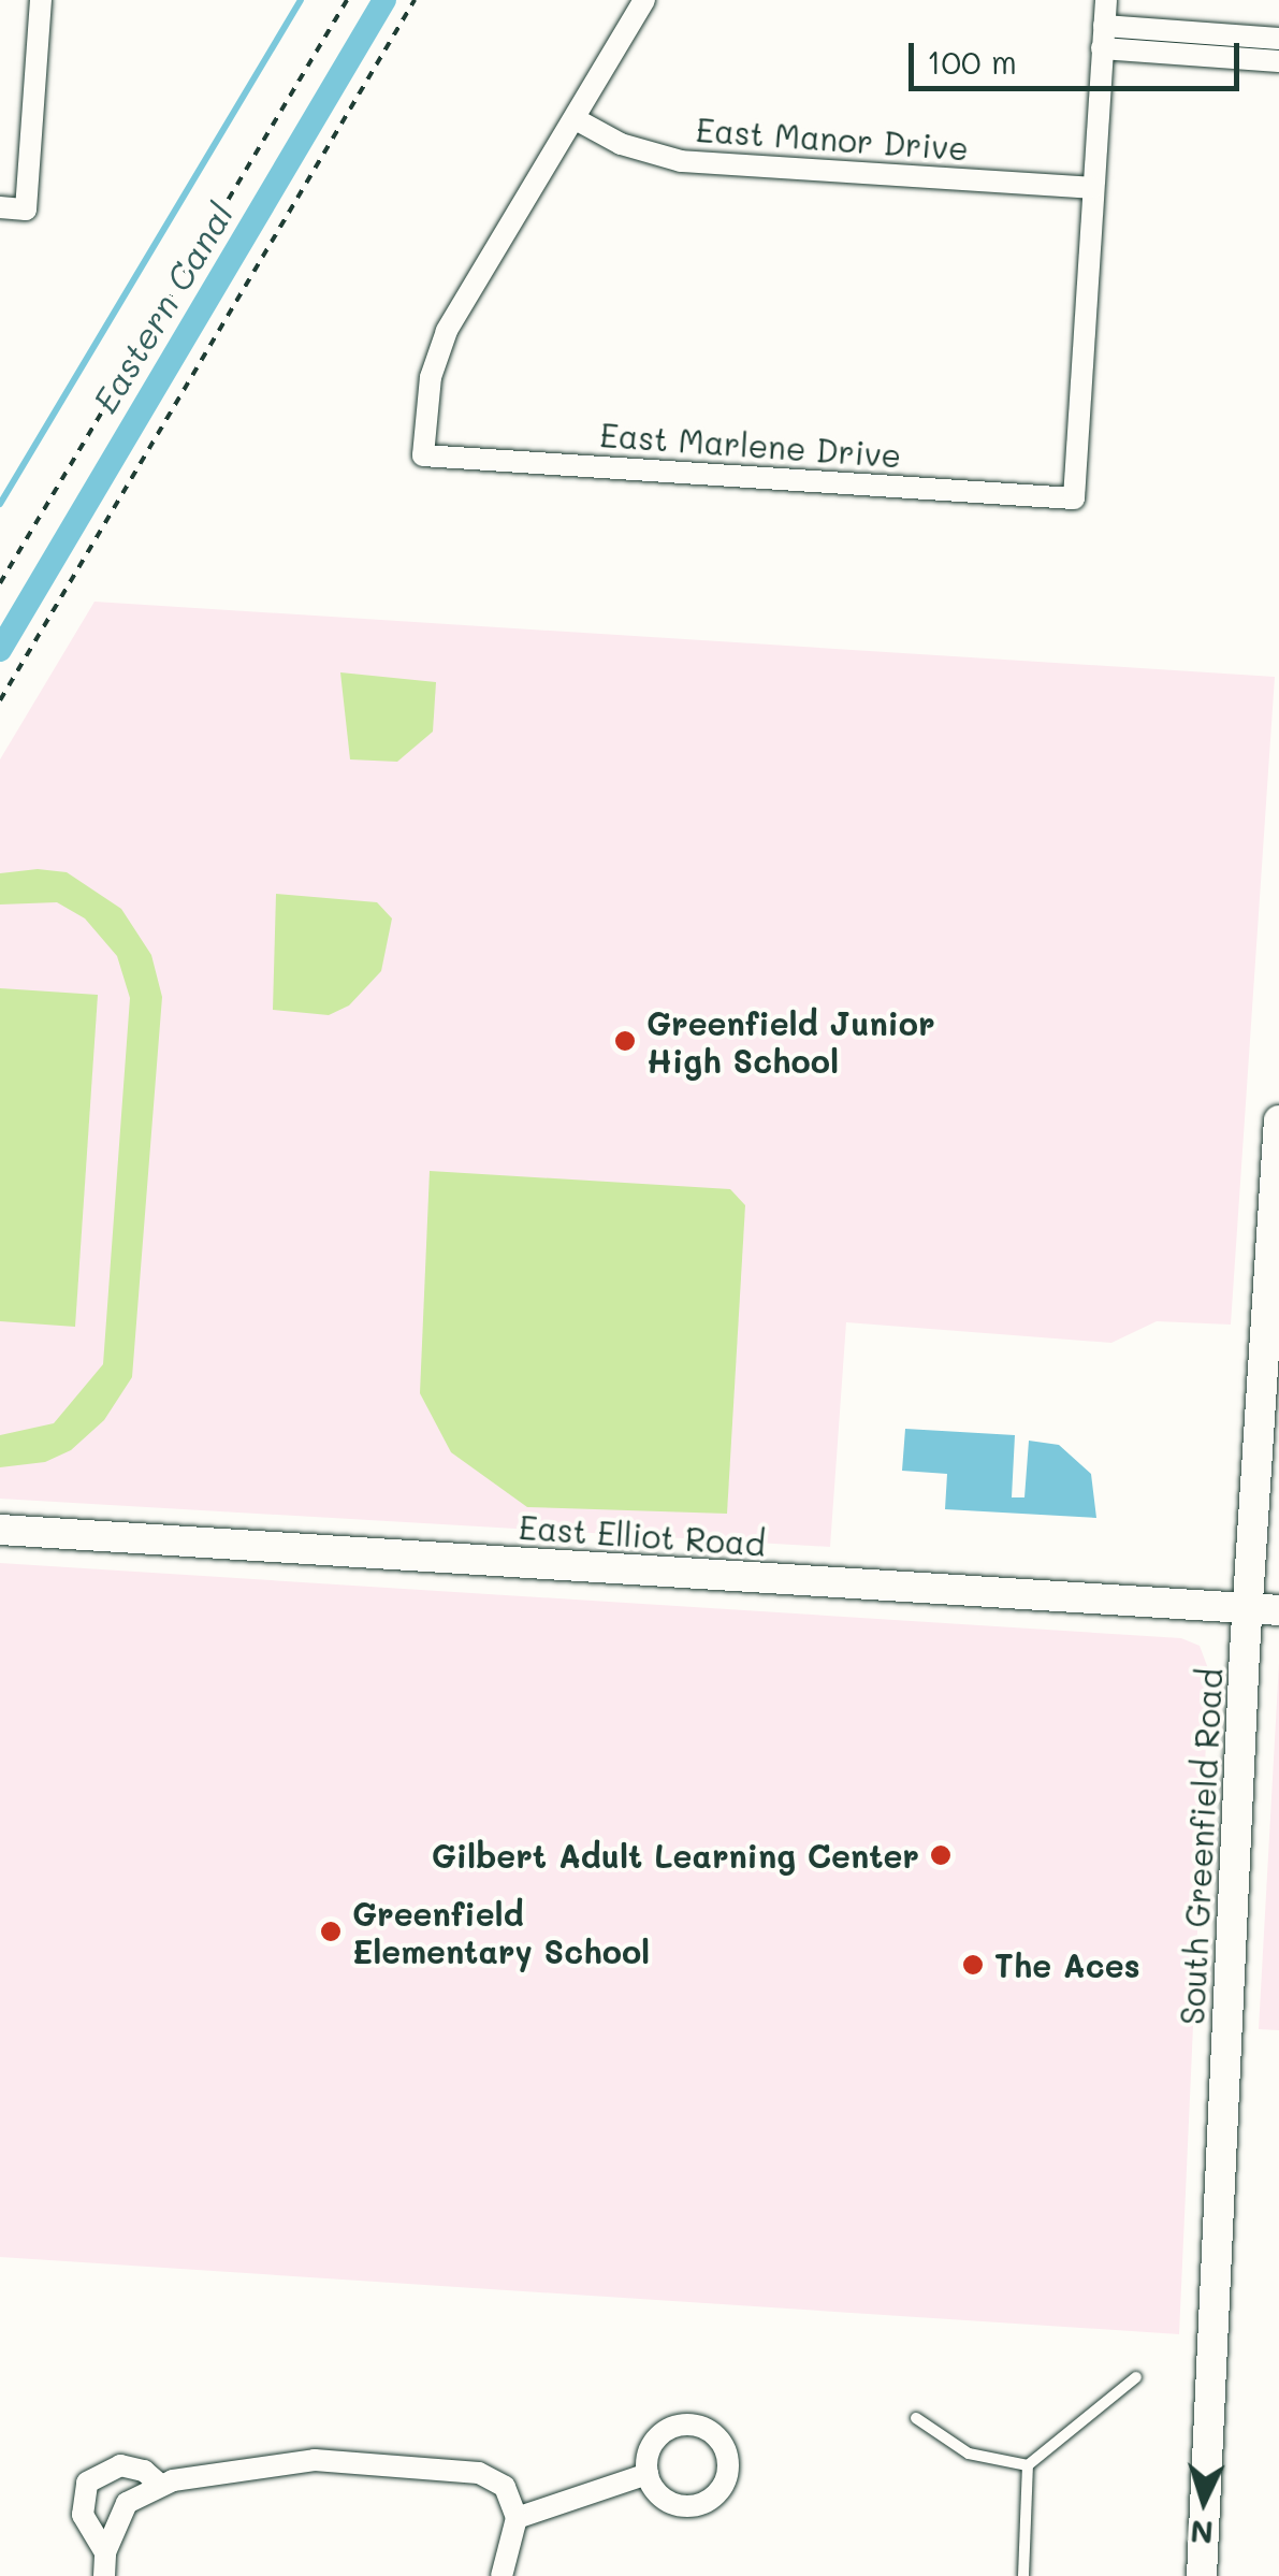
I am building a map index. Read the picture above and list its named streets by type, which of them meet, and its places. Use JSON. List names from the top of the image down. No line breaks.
{"streets":{"main road":["East Elliot Road","South Greenfield Road"],"street":["East Manor Drive","East Marlene Drive"]},"crossings":[["East Manor Drive","East Marlene Drive"],["East Elliot Road","South Greenfield Road"]],"water":["Eastern Canal"],"places":["Greenfield Junior High School","Gilbert Adult Learning Center","Greenfield Elementary School","The Aces"],"scale_bar":"100 m","north":"bottom"}
